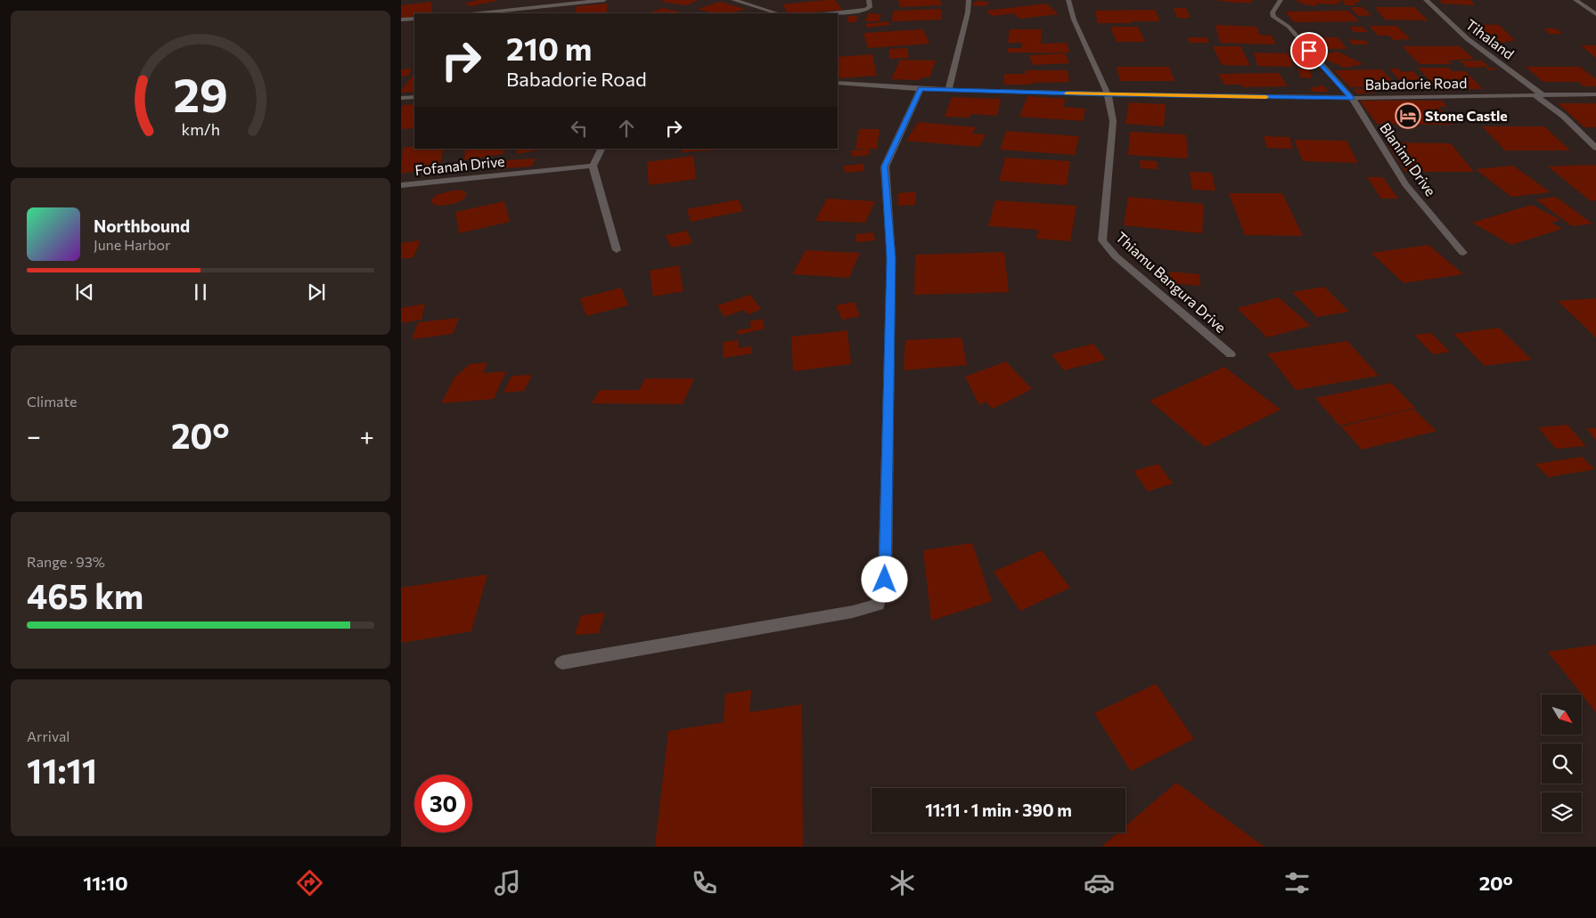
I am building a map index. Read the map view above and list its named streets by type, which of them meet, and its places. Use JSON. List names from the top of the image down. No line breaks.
{"streets":{"street":["Tihaland","Babadorie Road","Blanimi Drive","Fofanah Drive","Thiamu Bangura Drive"]},"crossings":[["Tihaland","Babadorie Road"],["Babadorie Road","Blanimi Drive"],["Babadorie Road","Thiamu Bangura Drive"]],"places":{"hotel":["Stone Castle"]},"north":"bottom right","page":{"turn":["210 m","Babadorie Road"],"song":["Northbound","June Harbor"],"tile":["Climate",["Range · 93%","465 km"],["Arrival","11:11"]],"heat":["−","20°","+"],"limit":"30","trip":"11:11 · 1 min · 390 m","tabs":["11:10","20°"],"gauge":["29","km/h"]}}
